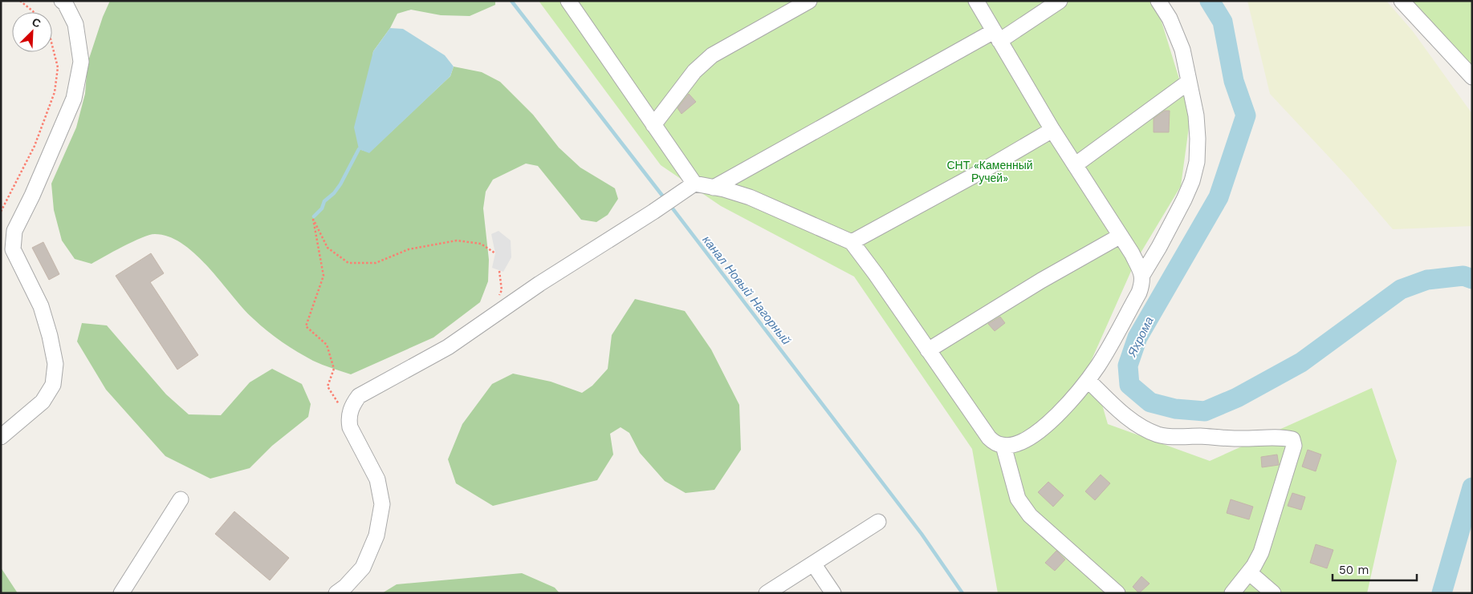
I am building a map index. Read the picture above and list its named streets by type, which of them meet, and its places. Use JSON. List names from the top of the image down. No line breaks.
{"water":["канал Новый Нагорный","Яхрома"],"parks":["СНТ «Каменный Ручей»"],"scale_bar":"50 m","north":"top right"}
